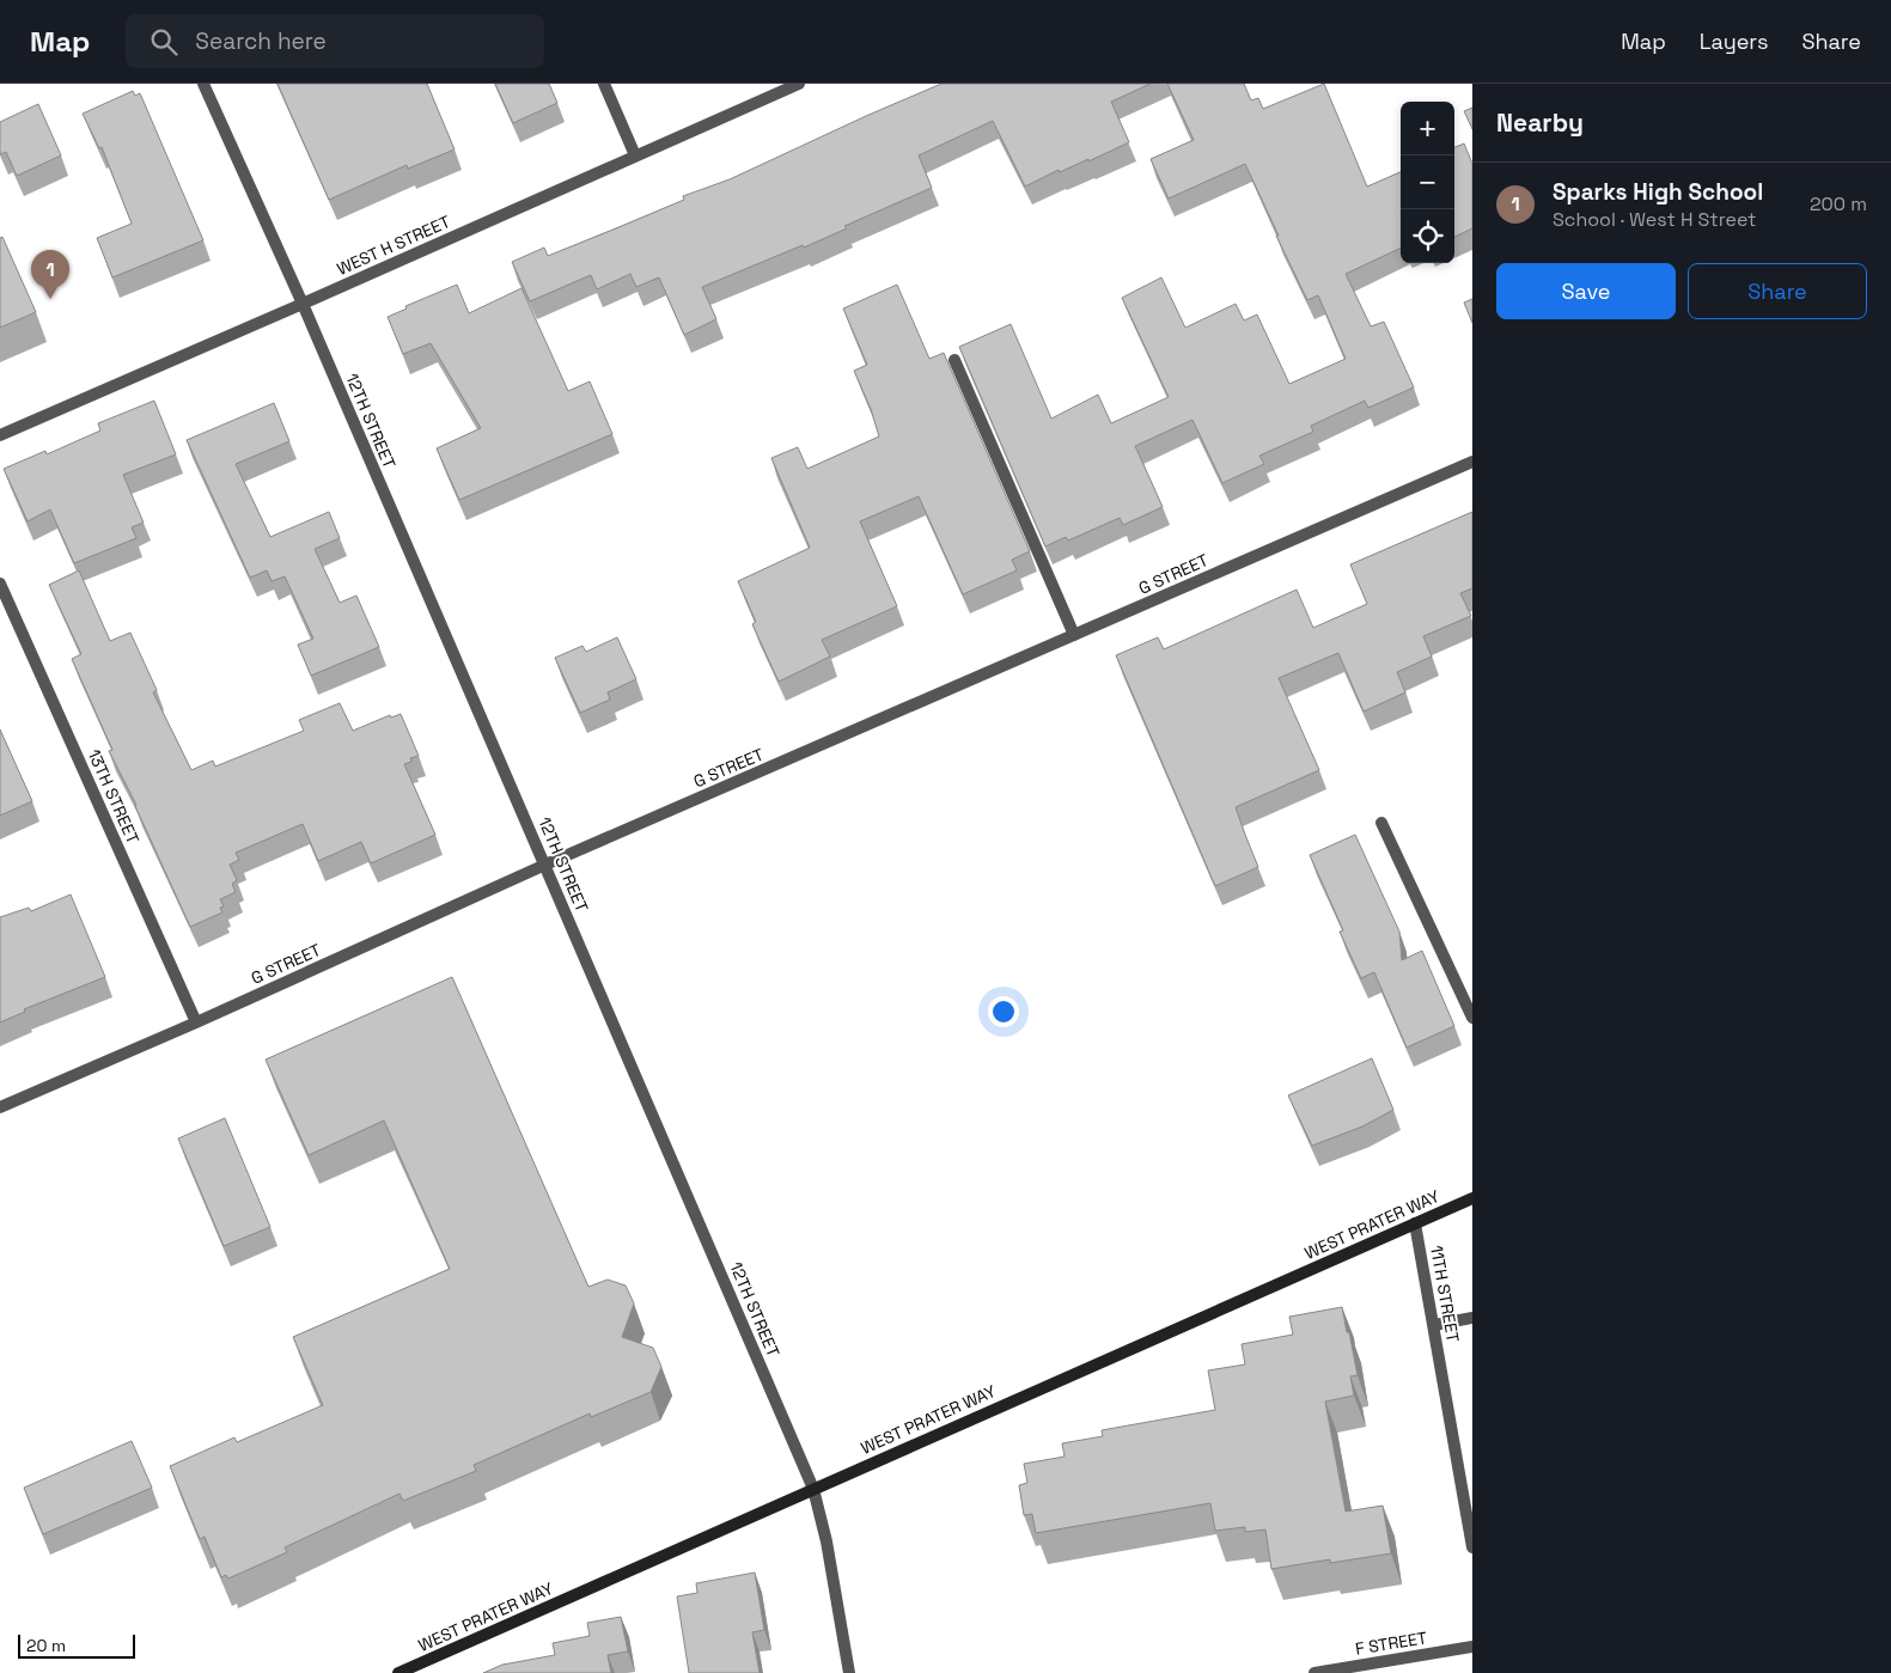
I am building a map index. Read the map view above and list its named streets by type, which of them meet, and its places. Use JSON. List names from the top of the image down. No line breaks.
{"streets":{"main road":["WEST PRATER WAY"],"street":["WEST H STREET","12TH STREET","G STREET","13TH STREET","11TH STREET","F STREET"]},"crossings":[["WEST H STREET","12TH STREET"],["12TH STREET","G STREET"],["12TH STREET","WEST PRATER WAY"],["G STREET","13TH STREET"],["WEST PRATER WAY","11TH STREET"]],"scale_bar":"20 m","page":{"header":"Map","search":"Search here","nav":["Map","Layers","Share"],"heading":"Nearby","map_buttons":["+","−"],"list":[{"mark":"1","name":"Sparks High School","note":"School · West H Street","value":"200 m"}],"buttons":["Save","Share"],"pins":"1","scale":"20 m"}}
